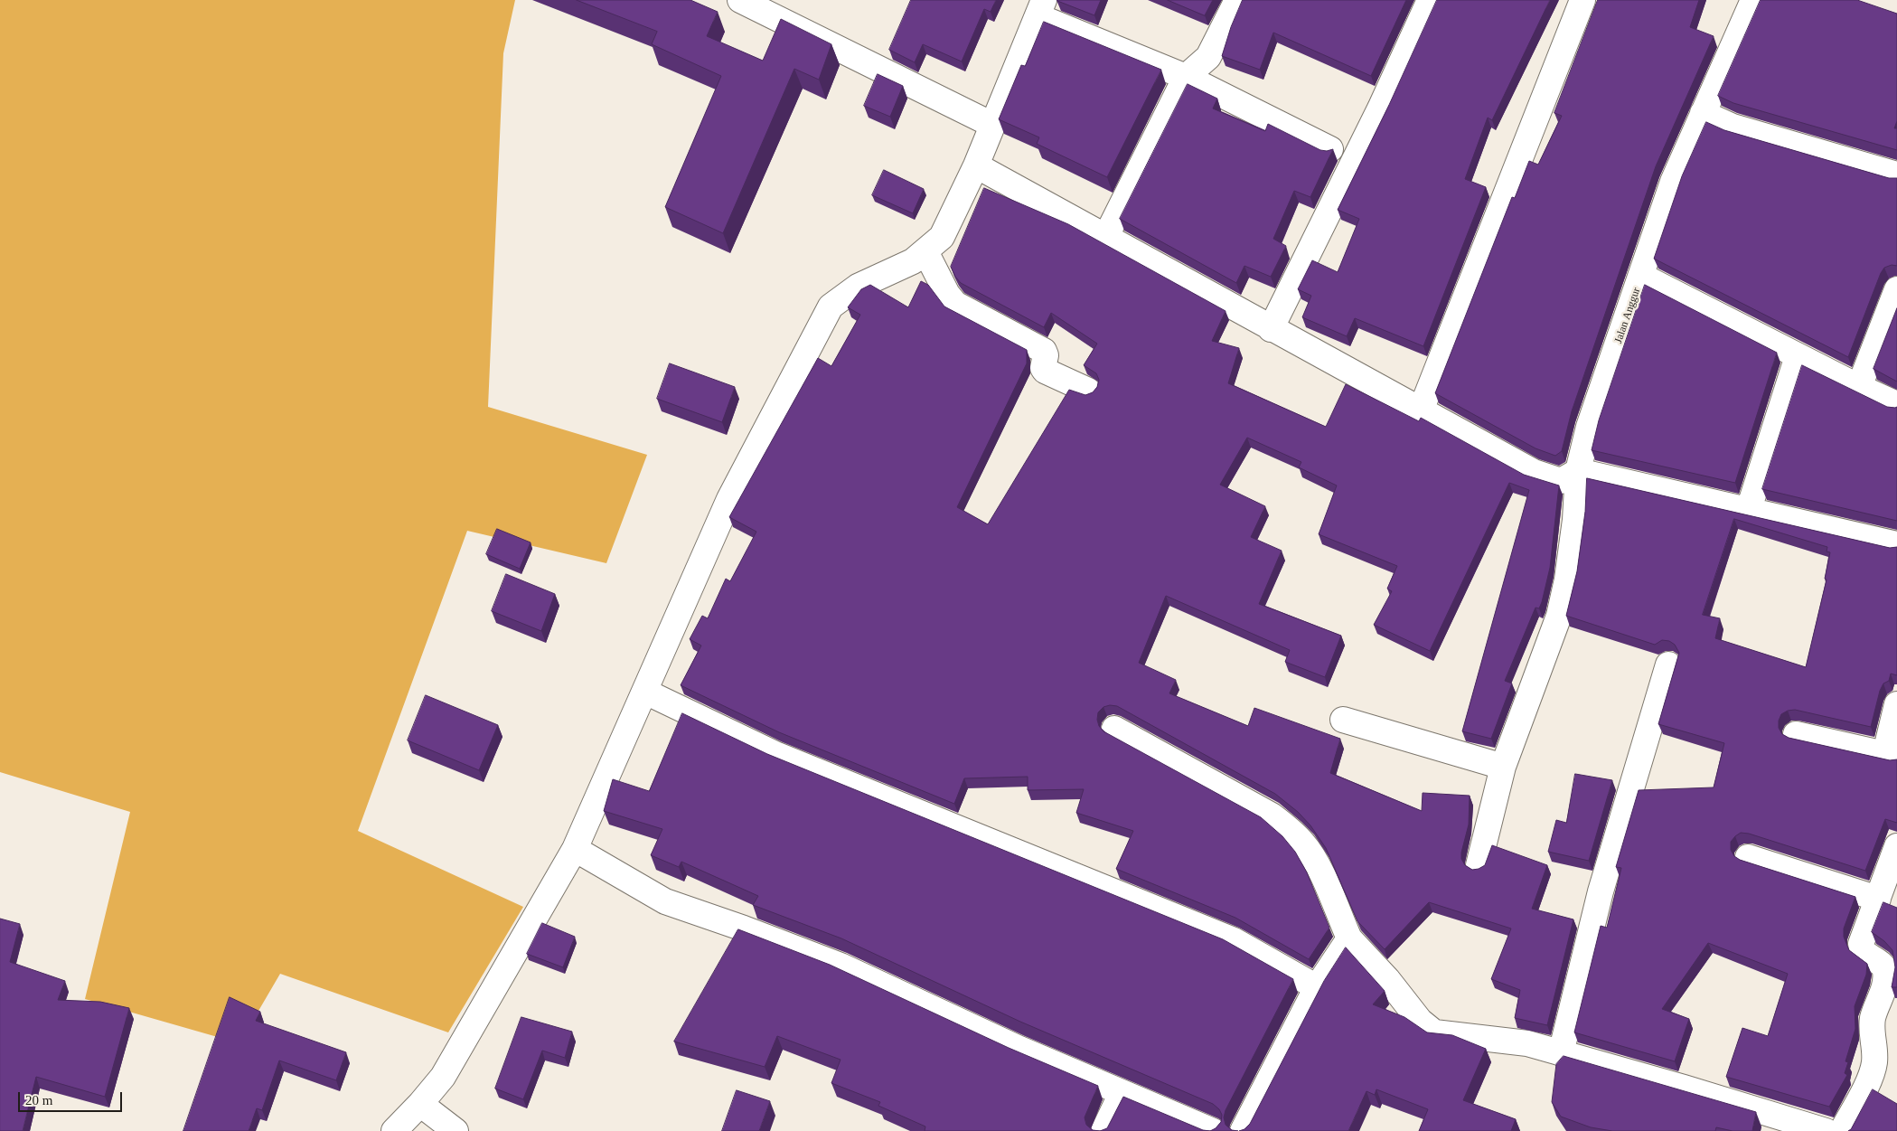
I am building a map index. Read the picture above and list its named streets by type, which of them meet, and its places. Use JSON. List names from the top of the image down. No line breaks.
{"streets":{"street":["Jalan Anggur"]},"scale_bar":"20 m"}
